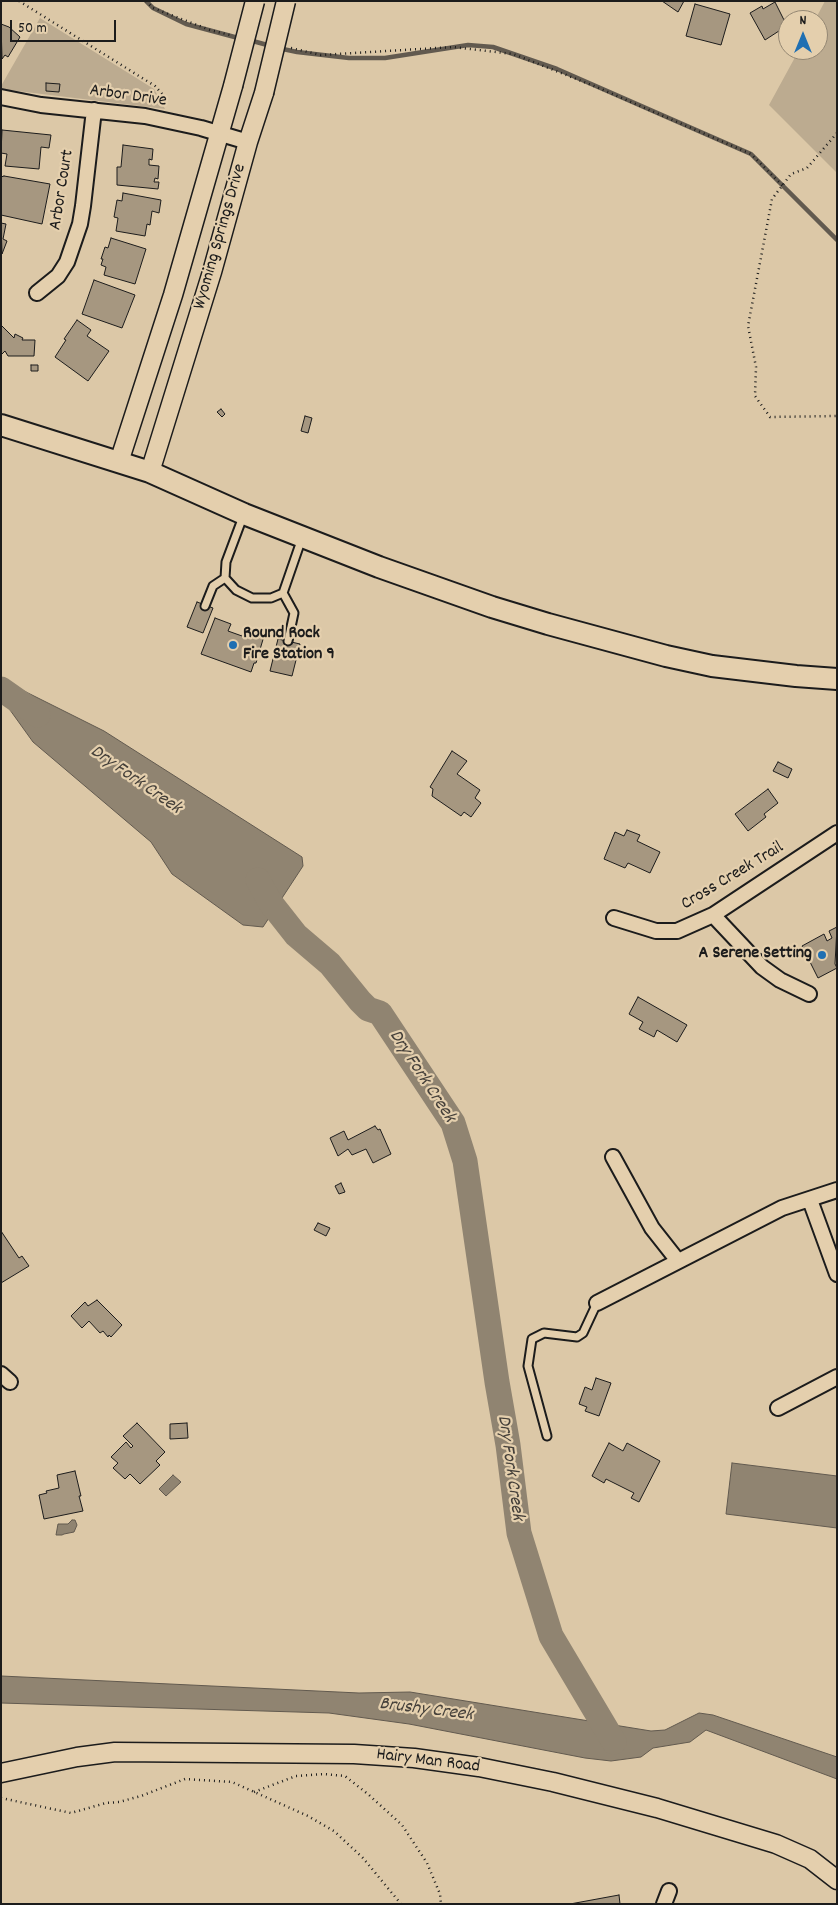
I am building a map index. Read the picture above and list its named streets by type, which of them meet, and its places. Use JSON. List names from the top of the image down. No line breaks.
{"streets":{"street":["Arbor Drive","Arbor Court","Wyoming Springs Drive","Cross Creek Trail","Hairy Man Road"]},"crossings":[["Arbor Drive","Arbor Court"],["Arbor Drive","Wyoming Springs Drive"]],"water":["Dry Fork Creek","Brushy Creek"],"places":["Round Rock Fire Station 9","A Serene Setting"],"scale_bar":"50 m","north":"top"}
